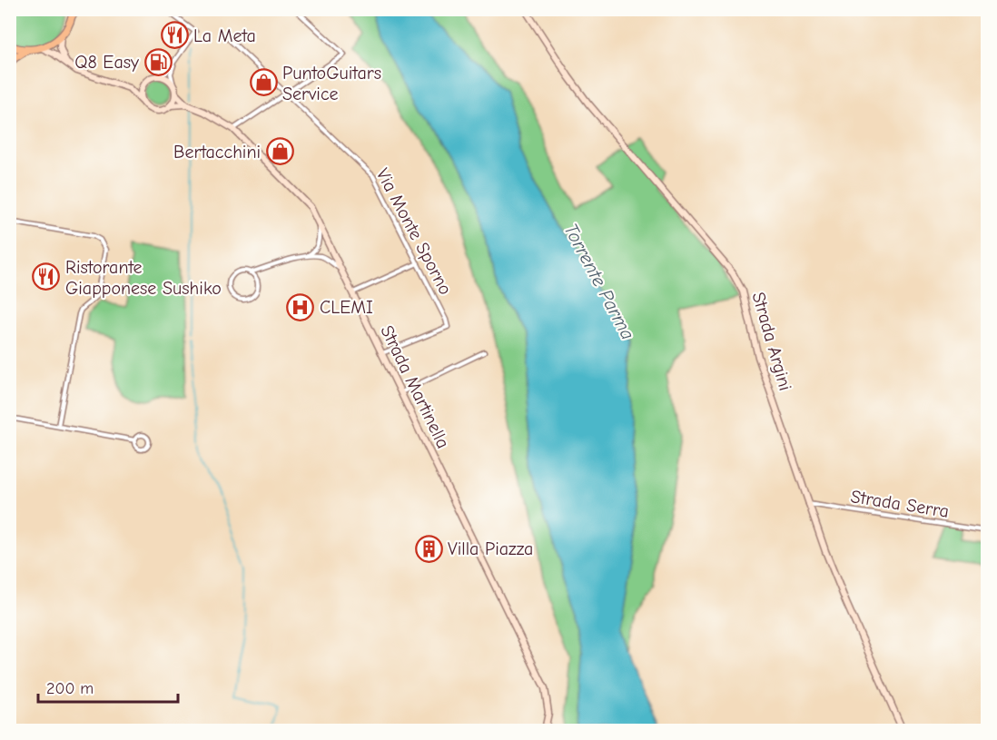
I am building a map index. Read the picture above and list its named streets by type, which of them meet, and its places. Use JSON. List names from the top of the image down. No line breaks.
{"streets":{"street":["Via Monte Sporno","Strada Argini","Strada Martinella","Strada Serra"]},"crossings":[["Via Monte Sporno","Strada Martinella"],["Strada Argini","Strada Serra"]],"water":["Torrente Parma"],"places":{"restaurant":["La Meta","Ristorante Giapponese Sushiko"],"fuel station":["Q8 Easy"],"shop":["PuntoGuitars Service","Bertacchini"],"hospital":["CLEMI"],"building":["Villa Piazza"]},"scale_bar":"200 m"}
